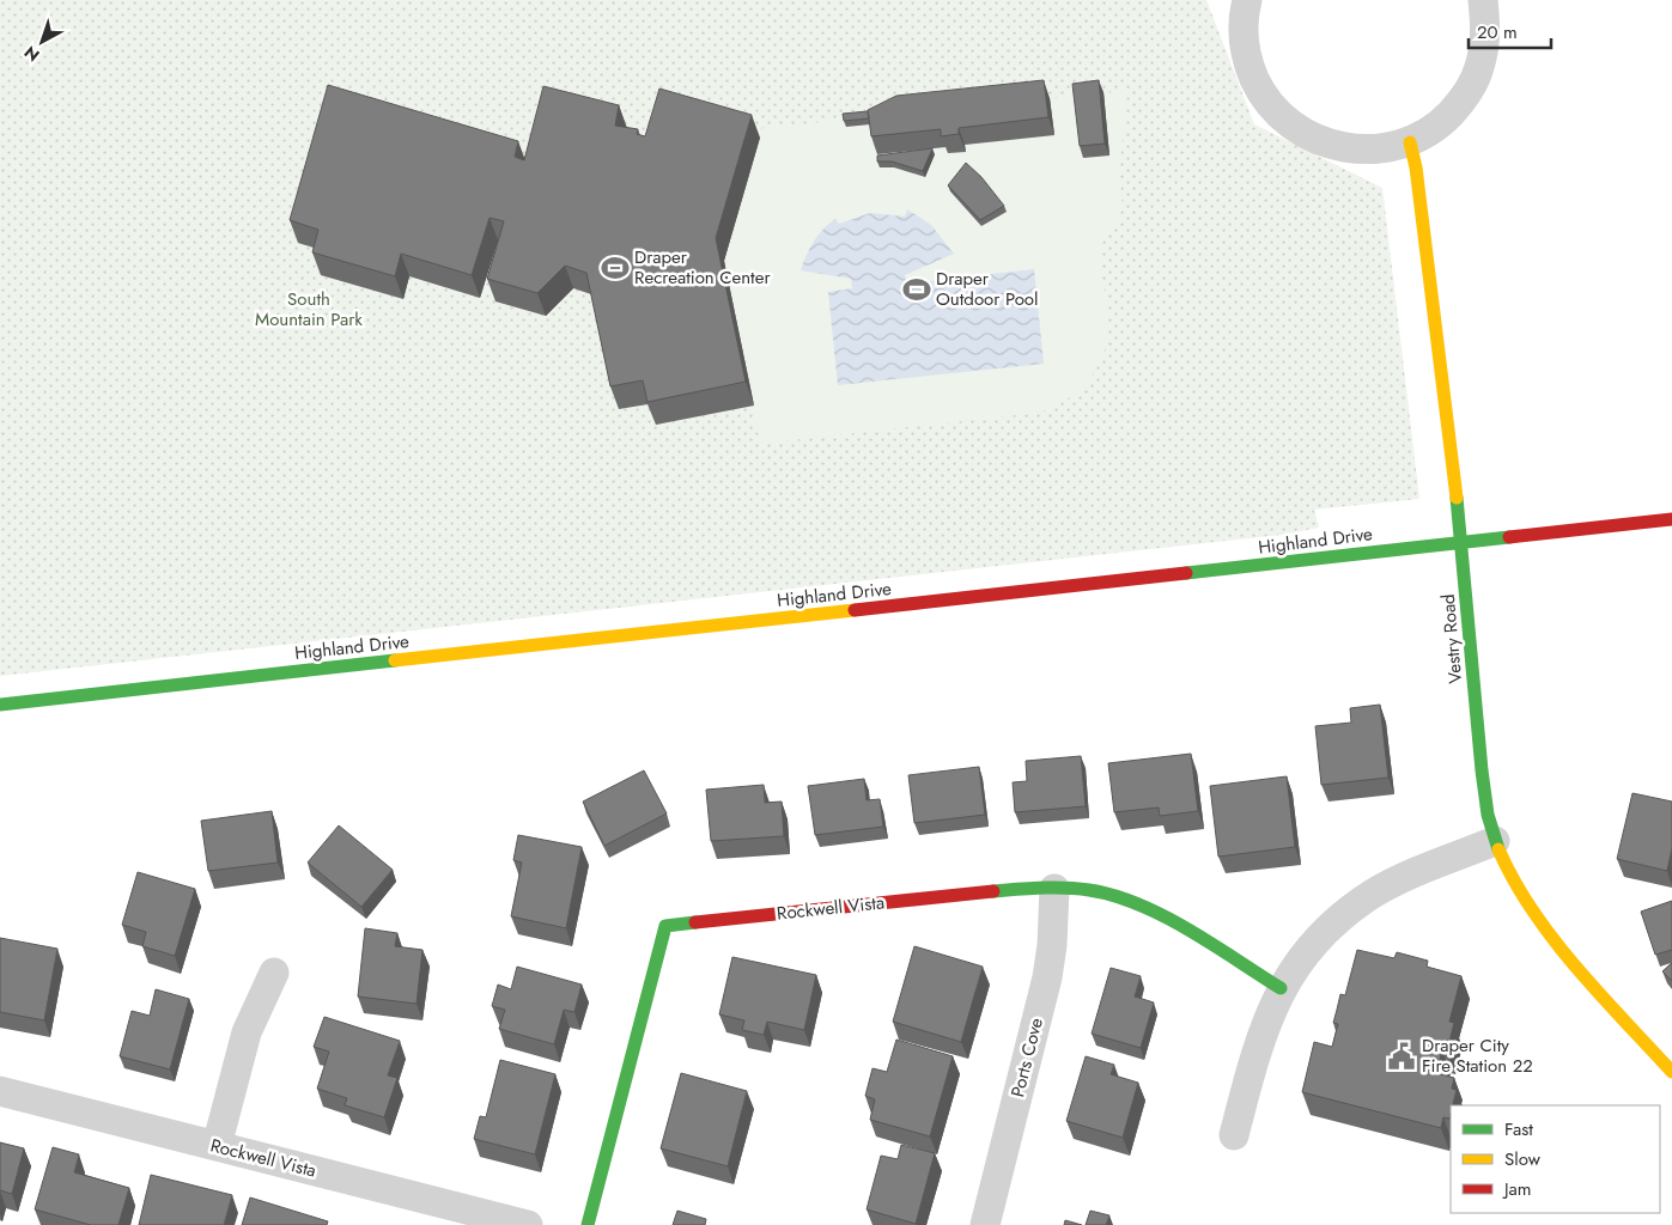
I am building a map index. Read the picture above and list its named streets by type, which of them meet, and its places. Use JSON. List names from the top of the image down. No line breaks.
{"streets":{"street":["Highland Drive","Vestry Road","Rockwell Vista","Ports Cove"]},"crossings":[["Highland Drive","Vestry Road"],["Rockwell Vista","Ports Cove"]],"parks":["South Mountain Park"],"places":{"sports":["Draper Recreation Center","Draper Outdoor Pool"],"public building":["Draper City Fire Station 22"]},"legend":["Fast","Slow","Jam"],"scale_bar":"20 m","north":"bottom left"}
